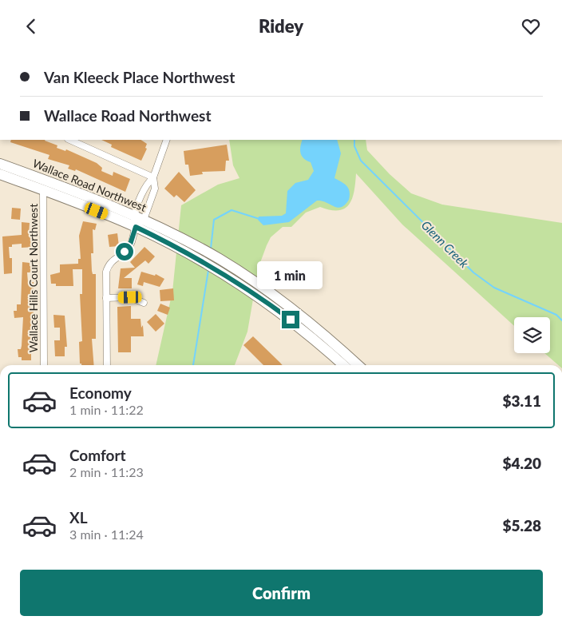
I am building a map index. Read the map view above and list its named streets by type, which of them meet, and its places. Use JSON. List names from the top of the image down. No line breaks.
{"streets":{"main road":["Wallace Road Northwest"],"street":["Wallace Hills Court Northwest"]},"crossings":[["Wallace Road Northwest","Wallace Hills Court Northwest"]],"water":["Glenn Creek"],"page":{"header":"Ridey","banner":["Van Kleeck Place Northwest","Wallace Road Northwest"],"bubble":"1 min","list":[{"name":"Economy","note":"1 min · 11:22","value":"$3.11"},{"name":"Comfort","note":"2 min · 11:23","value":"$4.20"},{"name":"XL","note":"3 min · 11:24","value":"$5.28"}],"buttons":"Confirm"}}
